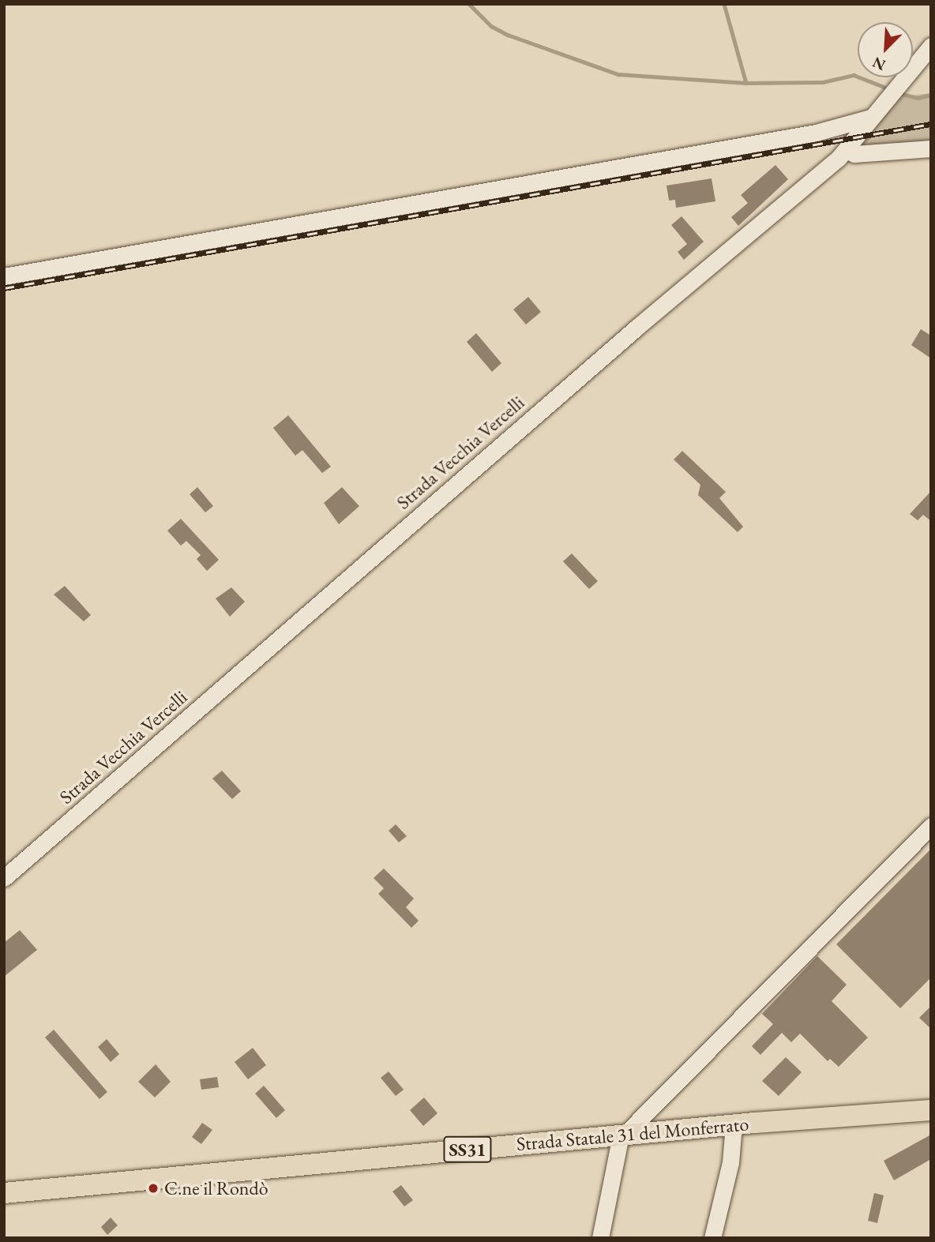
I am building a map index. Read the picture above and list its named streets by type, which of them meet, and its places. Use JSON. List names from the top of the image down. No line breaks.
{"streets":{"main road":["Strada Statale 31 del Monferrato","SS31"],"street":["Strada Vecchia Vercelli"]},"places":["C.ne il Rondò"],"north":"bottom left"}
